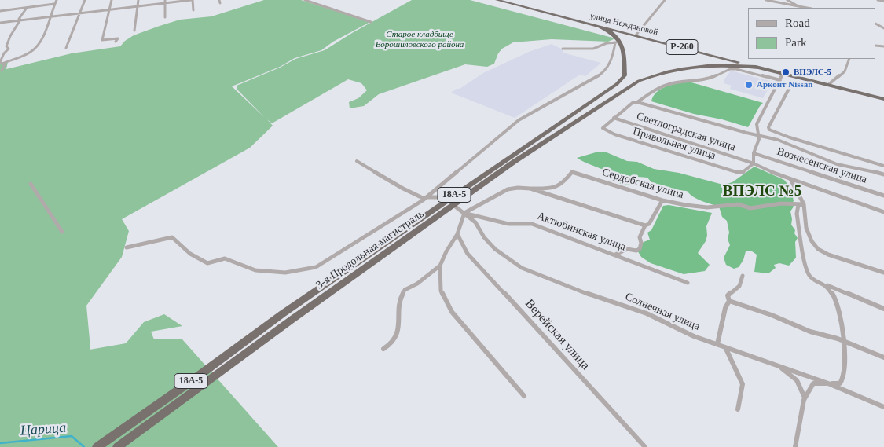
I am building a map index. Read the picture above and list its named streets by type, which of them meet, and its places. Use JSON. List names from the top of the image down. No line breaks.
{"streets":{"highway":["улица Неждановой","Р-260","18А-5","3-я Продольная магистраль"],"street":["Светлоградская улица","Привольная улица","Вознесенская улица","Сердобская улица","Актюбинская улица","Солнечная улица","Верейская улица"]},"crossings":[["улица Неждановой","3-я Продольная магистраль"],["Светлоградская улица","Привольная улица"],["Актюбинская улица","Солнечная улица"],["3-я Продольная магистраль","Солнечная улица"]],"districts":["ВПЭЛС №5"],"water":["Царица"],"parks":["Старое кладбище Ворошиловского района"],"places":["ВПЭЛС-5","Арконт Nissan"],"legend":["Road","Park"]}
